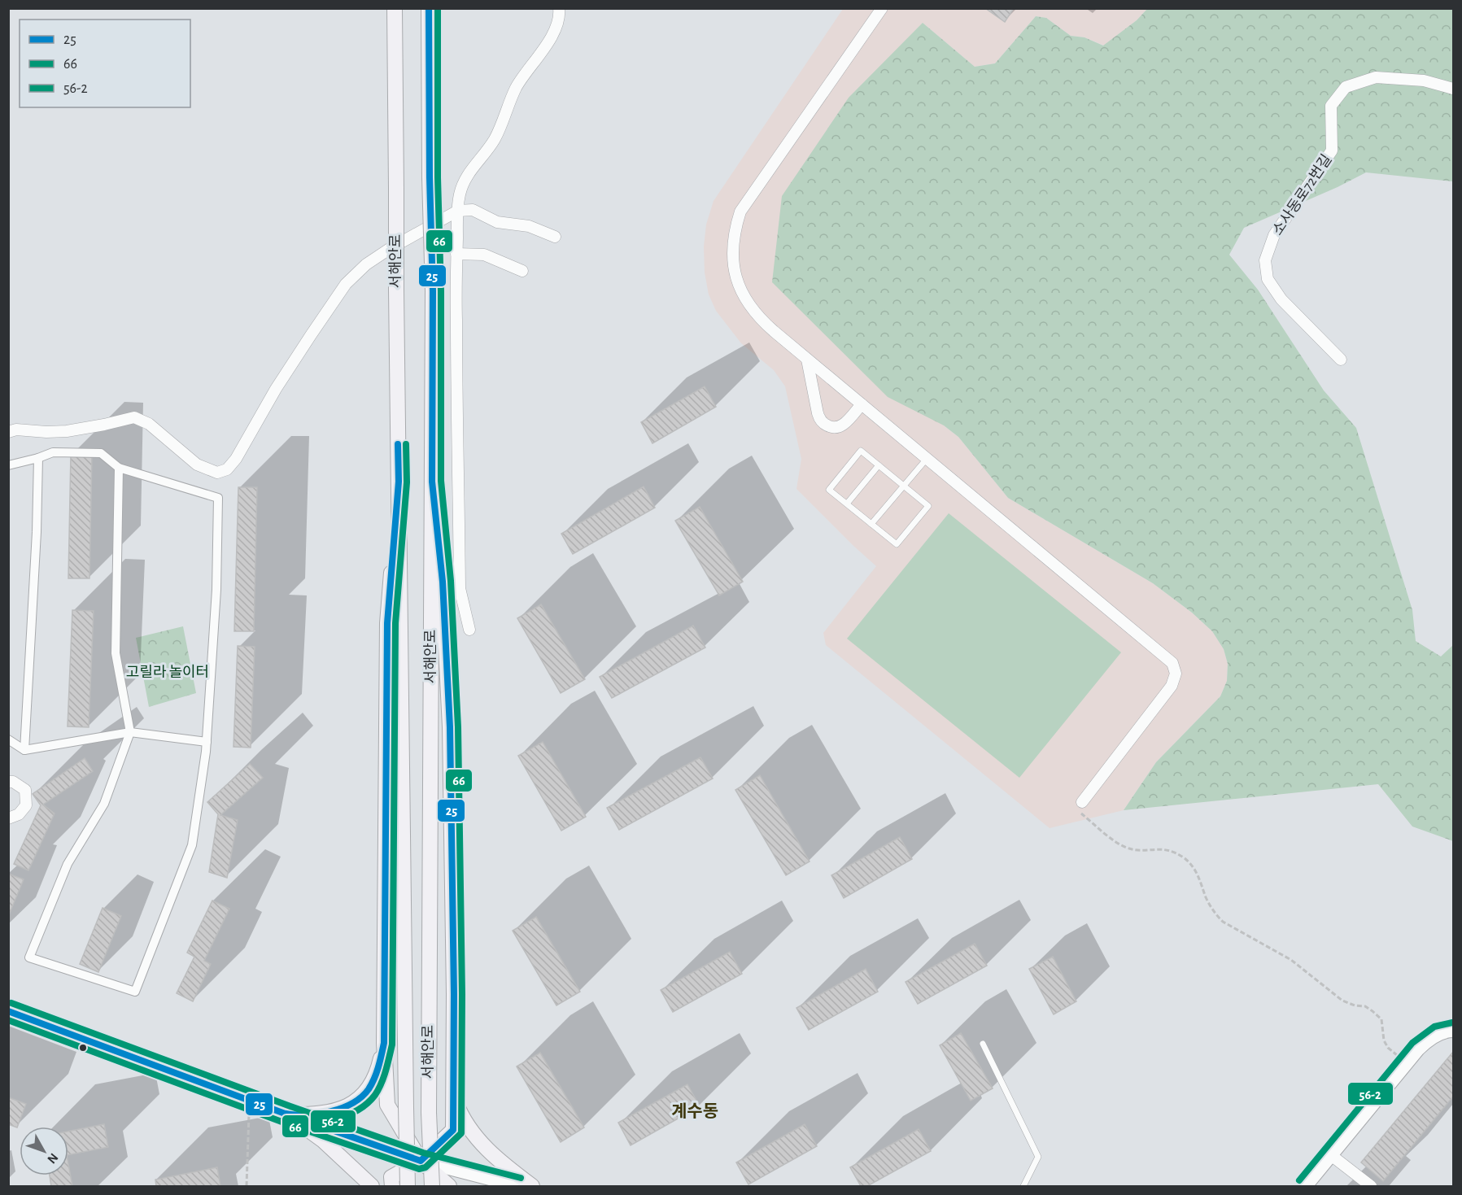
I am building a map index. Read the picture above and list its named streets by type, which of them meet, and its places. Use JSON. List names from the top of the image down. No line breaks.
{"streets":{"main road":["서해안로"],"street":["소사동로72번길"]},"districts":["계수동"],"parks":["고릴라 놀이터"],"lines":["transit line 25","transit line 66","transit line 56-2"],"legend":["25","66","56-2"],"north":"bottom right"}
